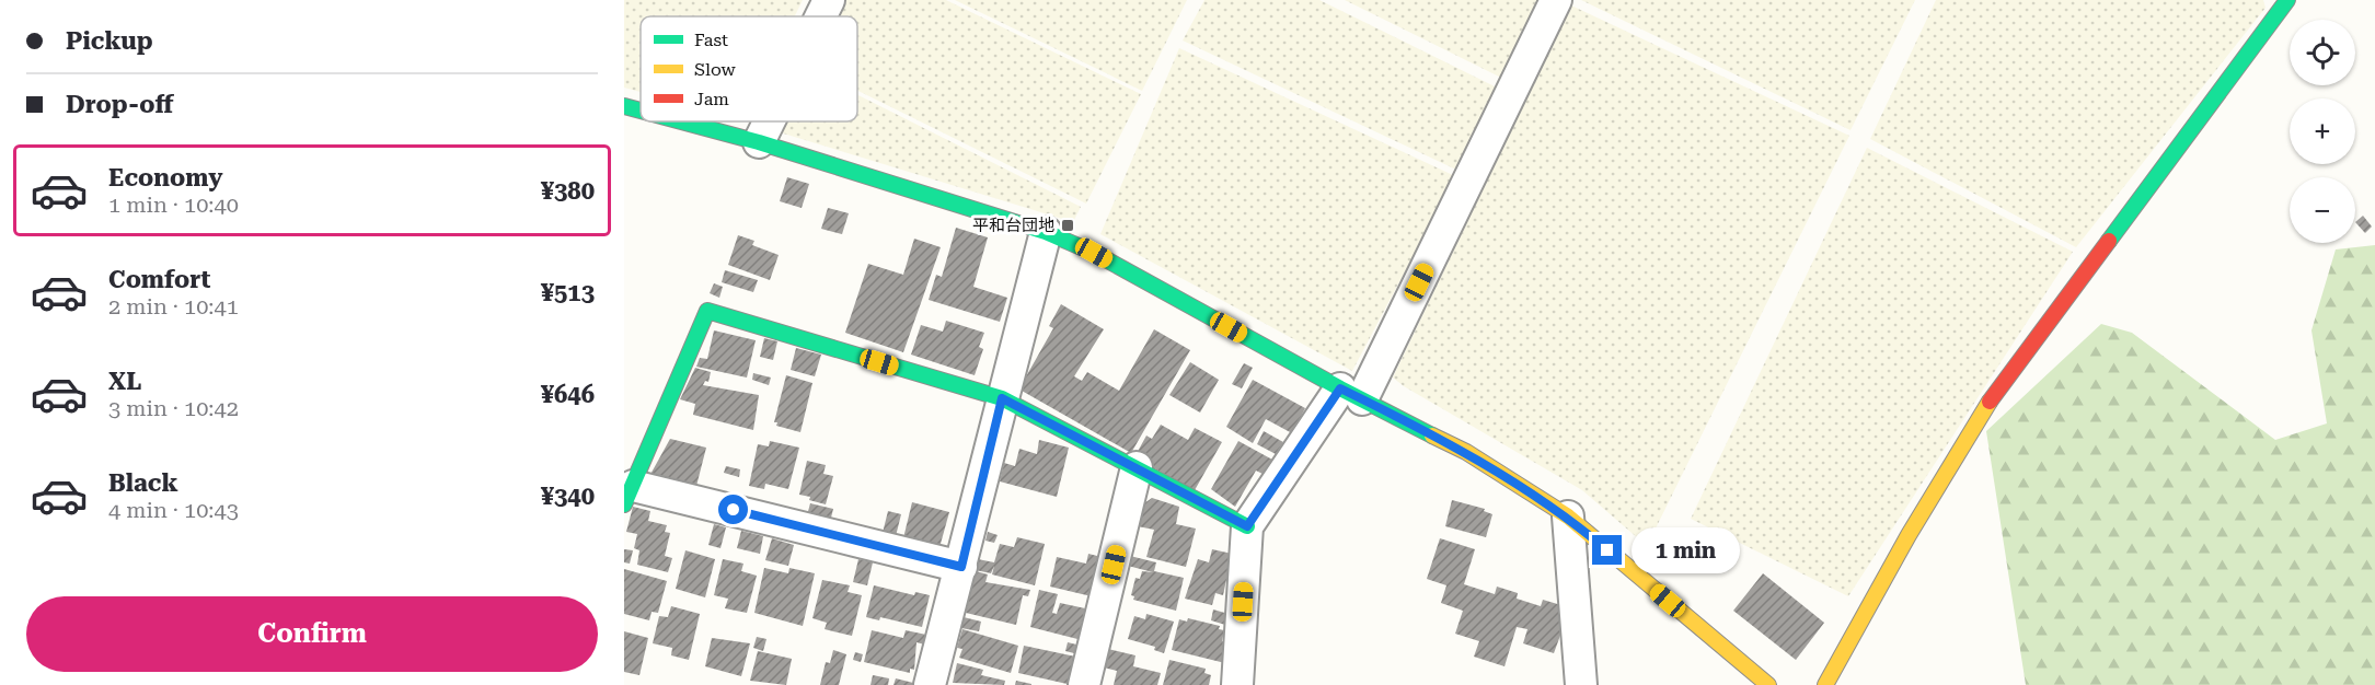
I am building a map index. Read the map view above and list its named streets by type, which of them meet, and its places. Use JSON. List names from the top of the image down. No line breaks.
{"places":{"transit":["平和台団地"]},"legend":["Fast","Slow","Jam"],"page":{"banner":["Pickup","Drop-off"],"map_buttons":["+","−"],"list":[{"name":"Economy","note":"1 min · 10:40","value":"¥380"},{"name":"Comfort","note":"2 min · 10:41","value":"¥513"},{"name":"XL","note":"3 min · 10:42","value":"¥646"},{"name":"Black","note":"4 min · 10:43","value":"¥340"}],"bubble":"1 min","buttons":"Confirm"}}
